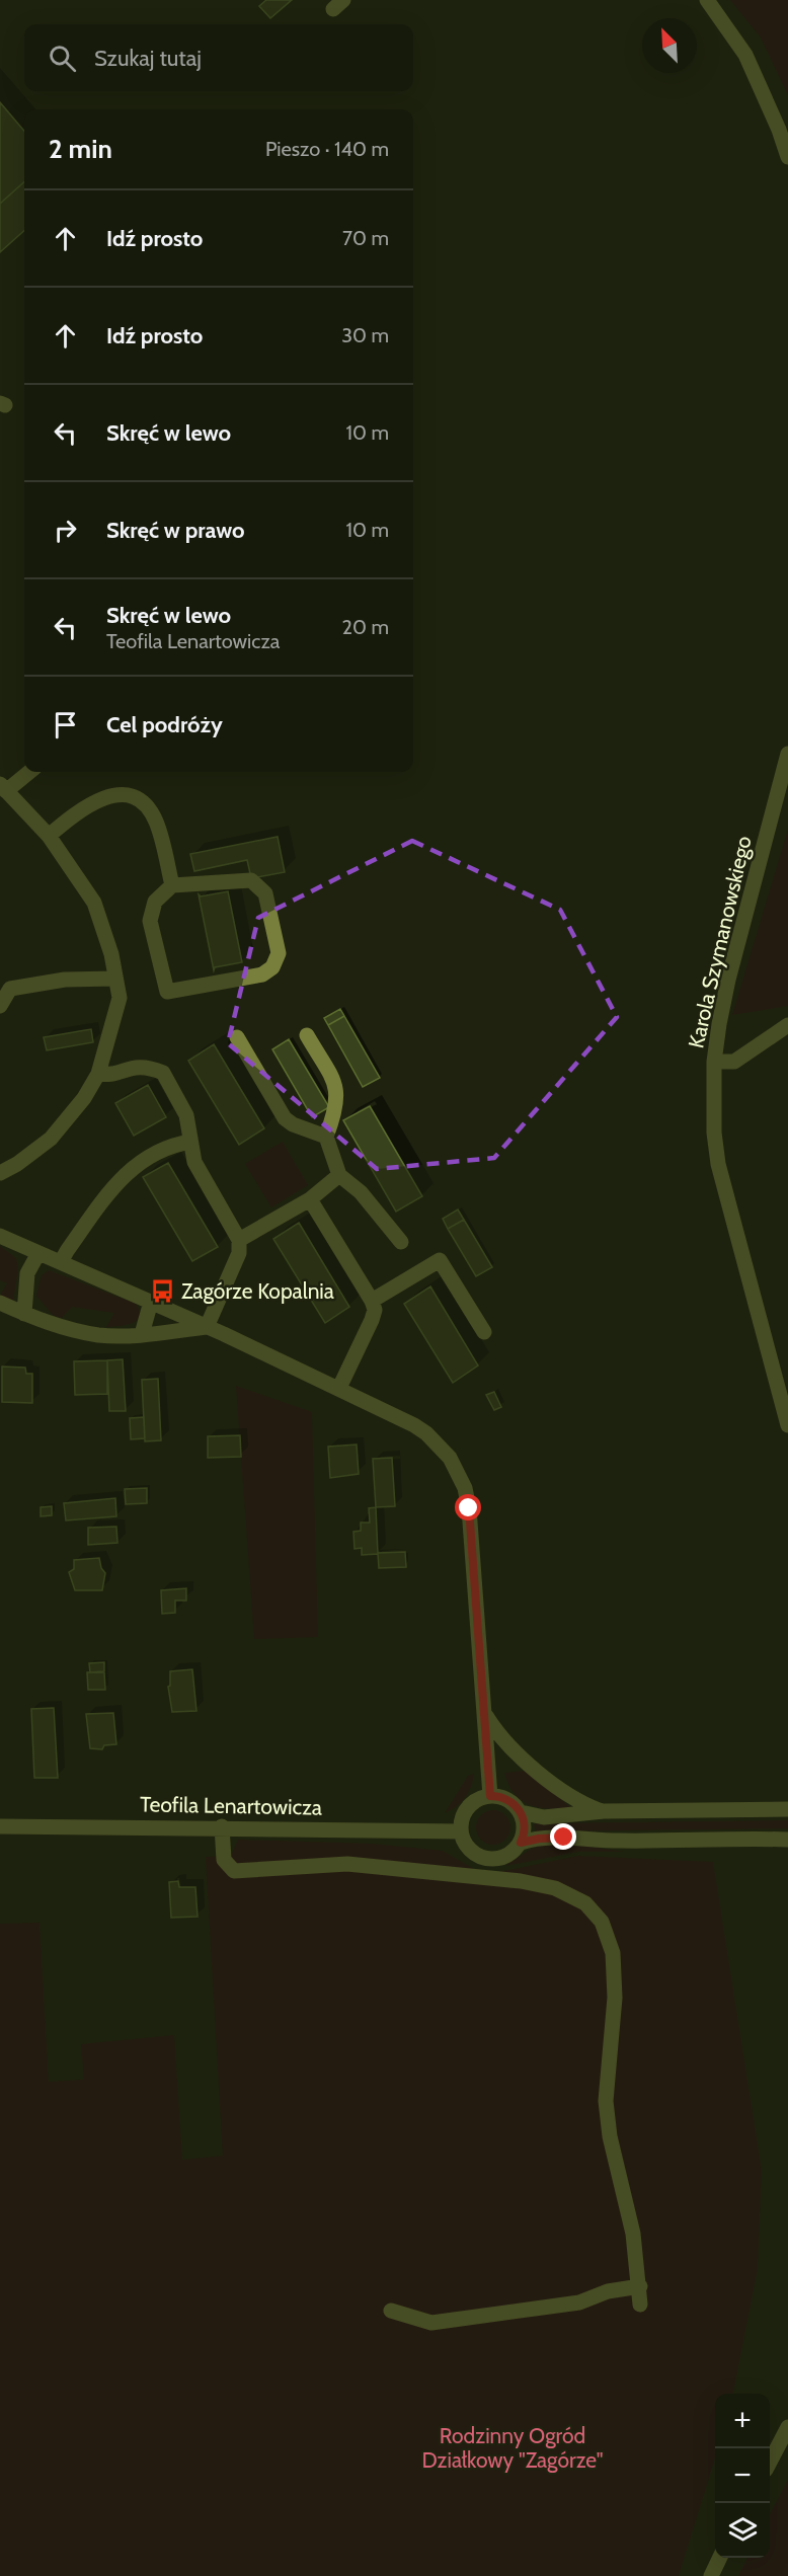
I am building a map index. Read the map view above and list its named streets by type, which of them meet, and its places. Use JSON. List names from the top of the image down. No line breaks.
{"streets":{"street":["Karola Szymanowskiego","Teofila Lenartowicza"]},"parks":["Rodzinny Ogród Działkowy \"Zagórze\""],"places":{"bus stop":["Zagórze Kopalnia"]},"north":"top left","page":{"search":"Szukaj tutaj","heading":["2 min","Pieszo · 140 m"],"list":[["Idź prosto","70 m"],["Idź prosto","30 m"],["Skręć w lewo","10 m"],["Skręć w prawo","10 m"],["Skręć w lewo","Teofila Lenartowicza","20 m"],"Cel podróży"],"map_buttons":["+","−"]}}
